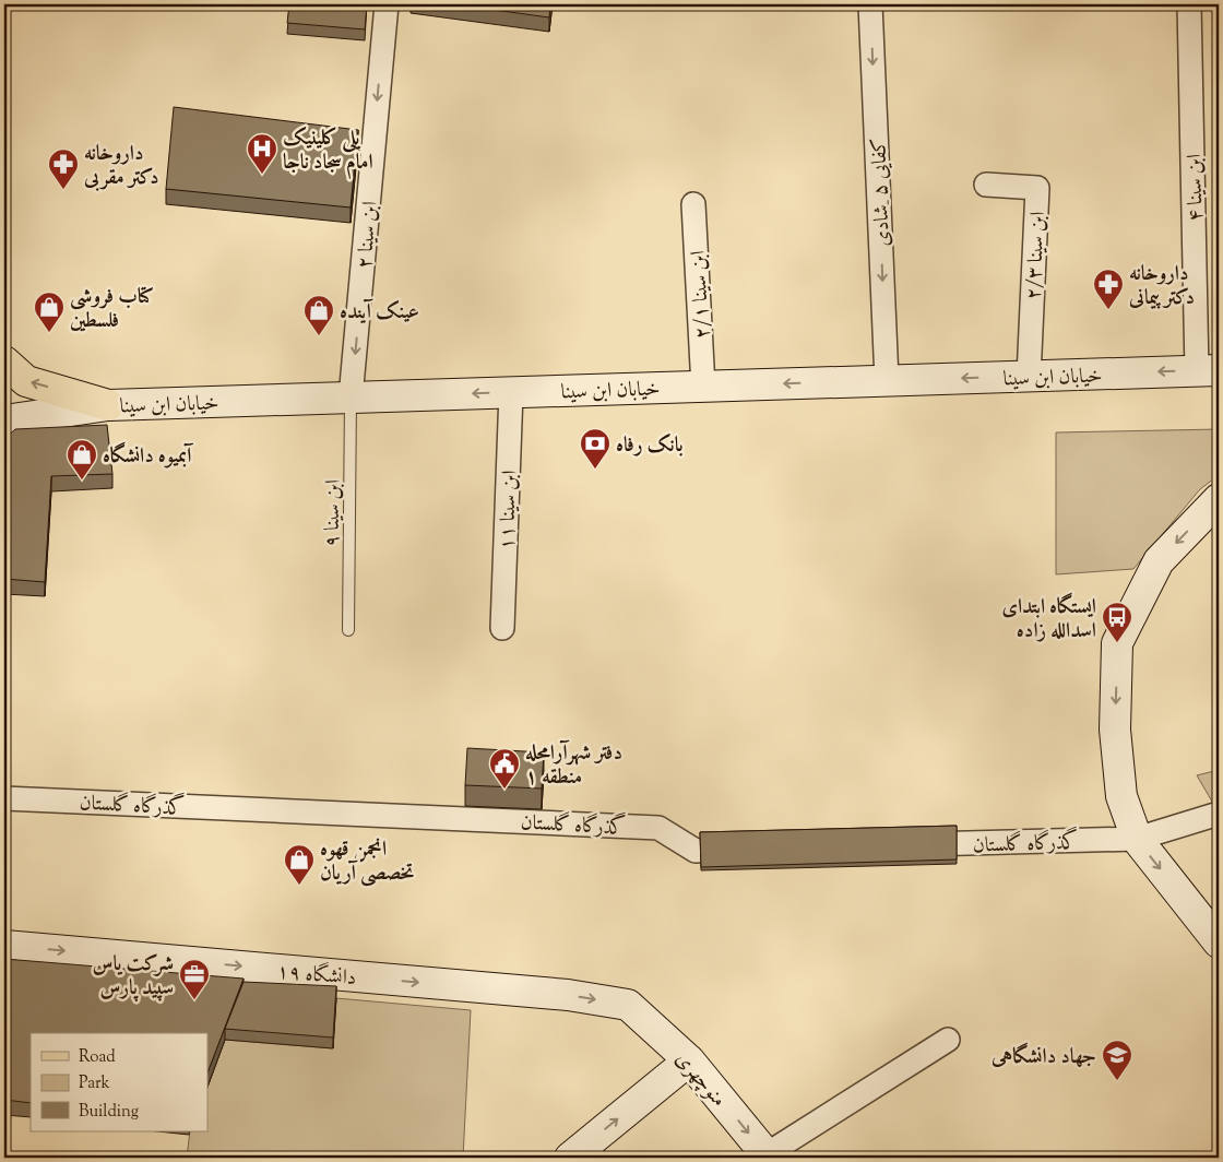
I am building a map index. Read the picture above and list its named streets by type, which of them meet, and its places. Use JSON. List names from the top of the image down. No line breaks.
{"streets":{"main road":["خیابان ابن سینا","دانشگاه ۱۹","منوچهری"],"street":["ابن سینا ۴","کفایی ۵ _شادی","ابن سینا ۲","ابن سینا ۲/۳","ابن سینا ۲/۱","ابن سینا ۱۱","گذرگاه گلستان"],"lane":["ابن سینا ۹"]},"crossings":[["ابن سینا ۴","خیابان ابن سینا"],["کفایی ۵ _شادی","خیابان ابن سینا"],["ابن سینا ۲","خیابان ابن سینا"],["ابن سینا ۲","ابن سینا ۹"],["ابن سینا ۲/۳","خیابان ابن سینا"],["ابن سینا ۲/۱","خیابان ابن سینا"],["خیابان ابن سینا","ابن سینا ۱۱"],["خیابان ابن سینا","ابن سینا ۹"],["دانشگاه ۱۹","منوچهری"]],"one_way":["کفایی ۵ _شادی","ابن سینا ۲","خیابان ابن سینا","دانشگاه ۱۹","منوچهری"],"places":{"hospital":["پلی کلینیک امام سجاد ناجا"],"pharmacy":["داروخانه دکتر مقربی","داروخانه دکتر پیمانی"],"shop":["کتاب فروشی فلسطین","عینک آینده","آبمیوه دانشگاه","انجمن قهوه تخصصی آریان"],"bank":["بانک رفاه"],"bus stop":["ایستگاه ابتدای اسدالله زاده"],"public building":["دفتر شهرآرامحله منطقه ۱"],"office":["شرکت یاس سپید پارس"],"school or university":["جهاد دانشگاهی"]},"legend":["Road","Park","Building"]}
